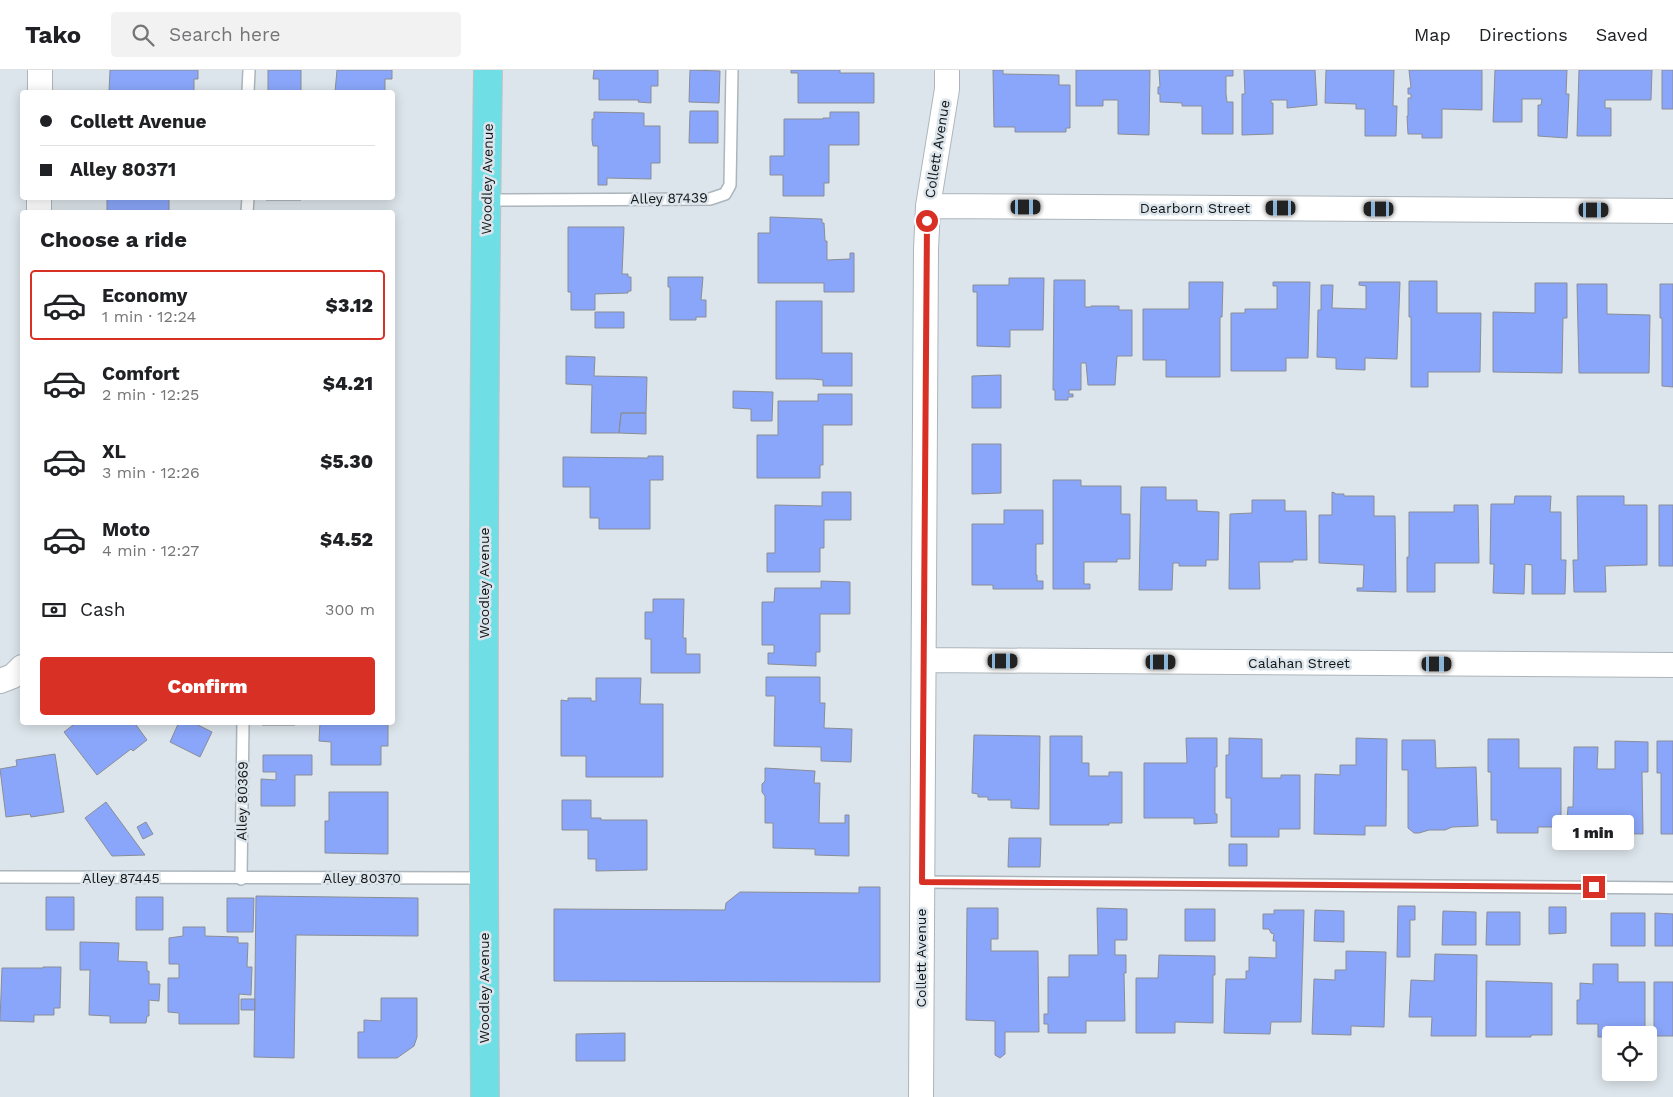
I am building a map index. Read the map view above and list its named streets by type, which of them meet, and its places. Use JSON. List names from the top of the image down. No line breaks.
{"streets":{"main road":["Woodley Avenue"],"street":["Collett Avenue","Dearborn Street","Calahan Street"],"lane":["Alley 87439","Alley 80369","Alley 87445","Alley 80370"]},"crossings":[["Collett Avenue","Dearborn Street"],["Collett Avenue","Calahan Street"],["Woodley Avenue","Alley 87439"],["Woodley Avenue","Alley 80370"],["Alley 80369","Alley 87445"],["Alley 80369","Alley 80370"],["Alley 87445","Alley 80370"]],"page":{"header":"Tako","search":"Search here","nav":["Map","Directions","Saved"],"banner":["Collett Avenue","Alley 80371"],"heading":"Choose a ride","list":[{"name":"Economy","note":"1 min · 12:24","value":"$3.12"},{"name":"Comfort","note":"2 min · 12:25","value":"$4.21"},{"name":"XL","note":"3 min · 12:26","value":"$5.30"},{"name":"Moto","note":"4 min · 12:27","value":"$4.52"}],"pay":["Cash","300 m"],"buttons":"Confirm","bubble":"1 min"}}
